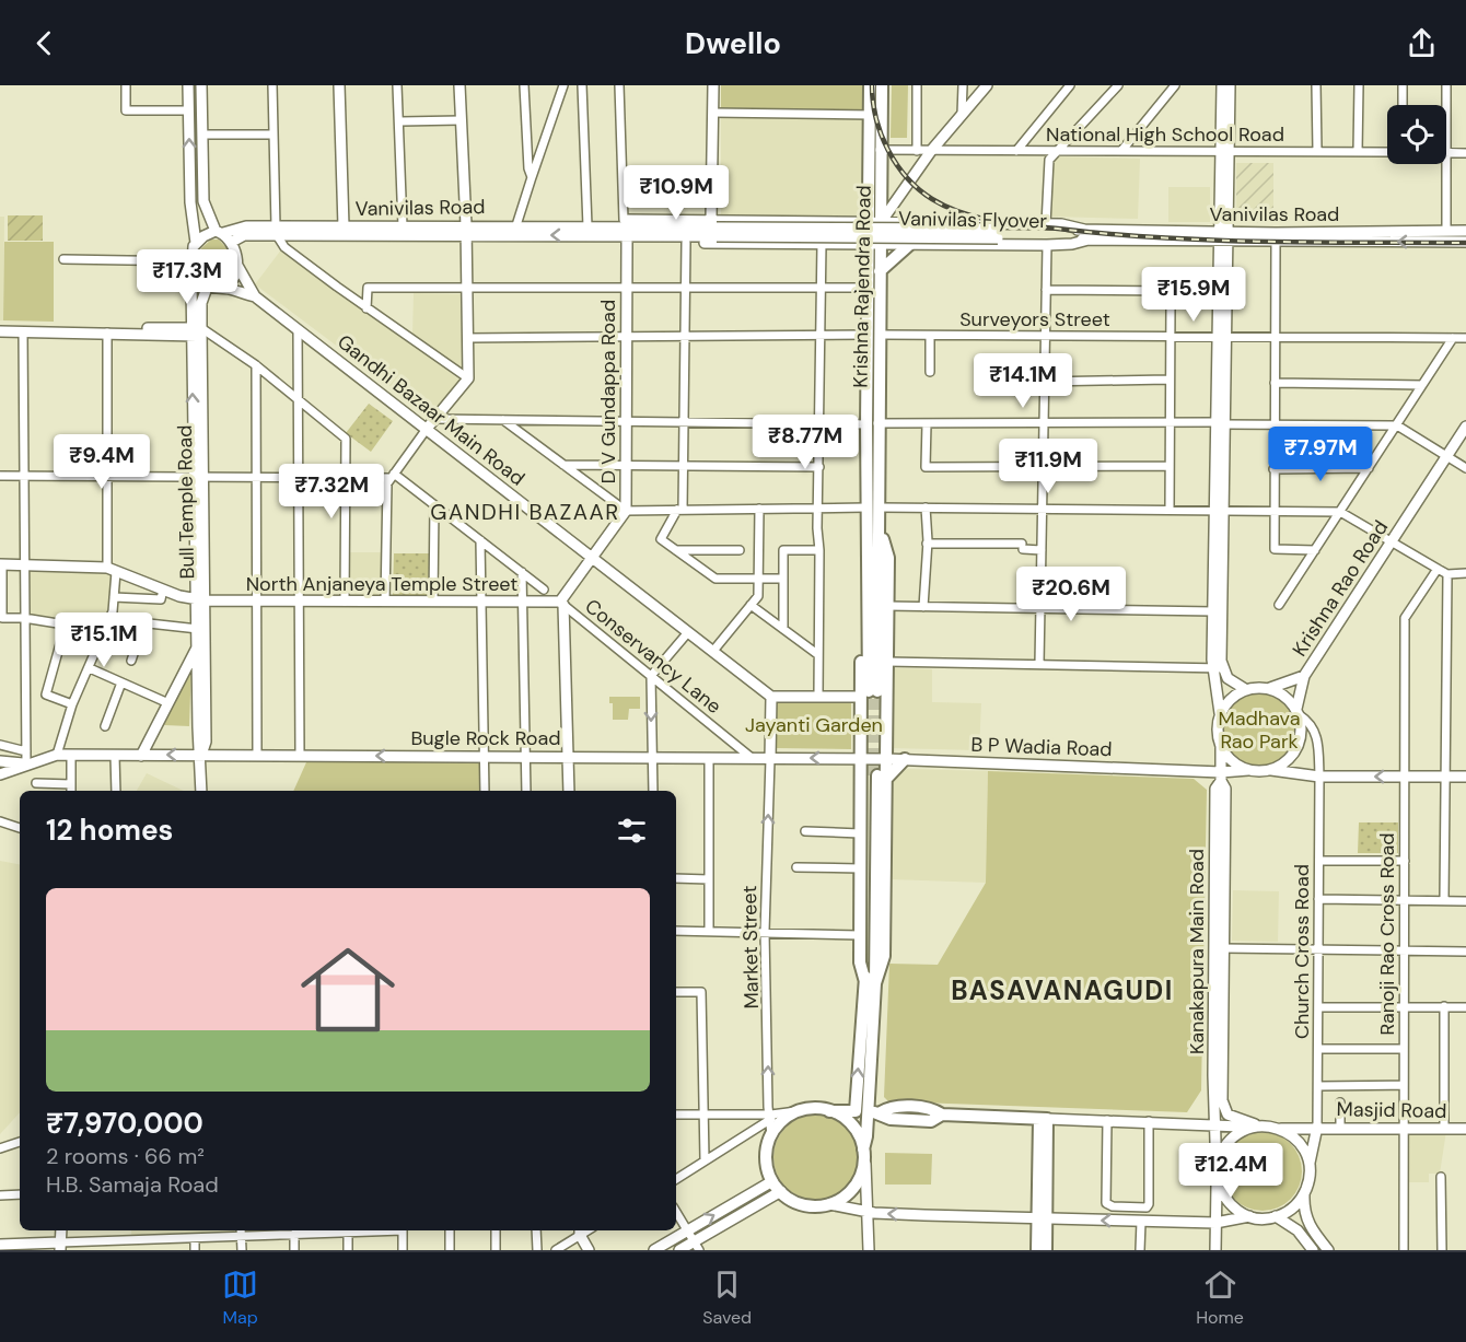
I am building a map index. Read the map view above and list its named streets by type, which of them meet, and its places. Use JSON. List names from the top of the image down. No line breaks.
{"streets":{"main road":["Vanivilas Road","Vanivilas Flyover","Krishna Rajendra Road","D V Gundappa Road","Gandhi Bazaar Main Road","Bull Temple Road","North Anjaneya Temple Street","Krishna Rao Road","Bugle Rock Road","B P Wadia Road","Kanakapura Main Road","Masjid Road"],"street":["National High School Road","Surveyors Street","Conservancy Lane","Ranoji Rao Cross Road","Market Street","Church Cross Road"]},"crossings":[["National High School Road","Krishna Rajendra Road"],["Vanivilas Road","Vanivilas Flyover"],["Vanivilas Road","D V Gundappa Road"],["Vanivilas Road","Bull Temple Road"],["Vanivilas Flyover","D V Gundappa Road"],["Krishna Rajendra Road","Surveyors Street"],["Surveyors Street","D V Gundappa Road"],["D V Gundappa Road","Gandhi Bazaar Main Road"],["D V Gundappa Road","North Anjaneya Temple Street"],["D V Gundappa Road","Conservancy Lane"],["Bull Temple Road","North Anjaneya Temple Street"],["Bull Temple Road","Bugle Rock Road"],["North Anjaneya Temple Street","Conservancy Lane"],["Krishna Rao Road","B P Wadia Road"],["Krishna Rao Road","Church Cross Road"],["Conservancy Lane","Bugle Rock Road"],["Bugle Rock Road","B P Wadia Road"],["Bugle Rock Road","Market Street"],["B P Wadia Road","Kanakapura Main Road"],["B P Wadia Road","Church Cross Road"],["Ranoji Rao Cross Road","Masjid Road"],["Kanakapura Main Road","Masjid Road"],["Church Cross Road","Masjid Road"]],"one_way":["Bugle Rock Road"],"districts":["GANDHI BAZAAR","BASAVANAGUDI"],"parks":["Madhava Rao Park","Jayanti Garden"],"page":{"header":"Dwello","price":["₹10.9M","₹17.3M","₹15.9M","₹14.1M","₹8.77M","₹7.97M","₹9.4M","₹11.9M","₹7.32M","₹20.6M","₹15.1M","₹12.4M"],"heading":"12 homes","list":[{"name":"₹7,970,000","note":"2 rooms · 66 m² · H.B. Samaja Road"}],"tabs":["Map","Saved","Home"]}}
